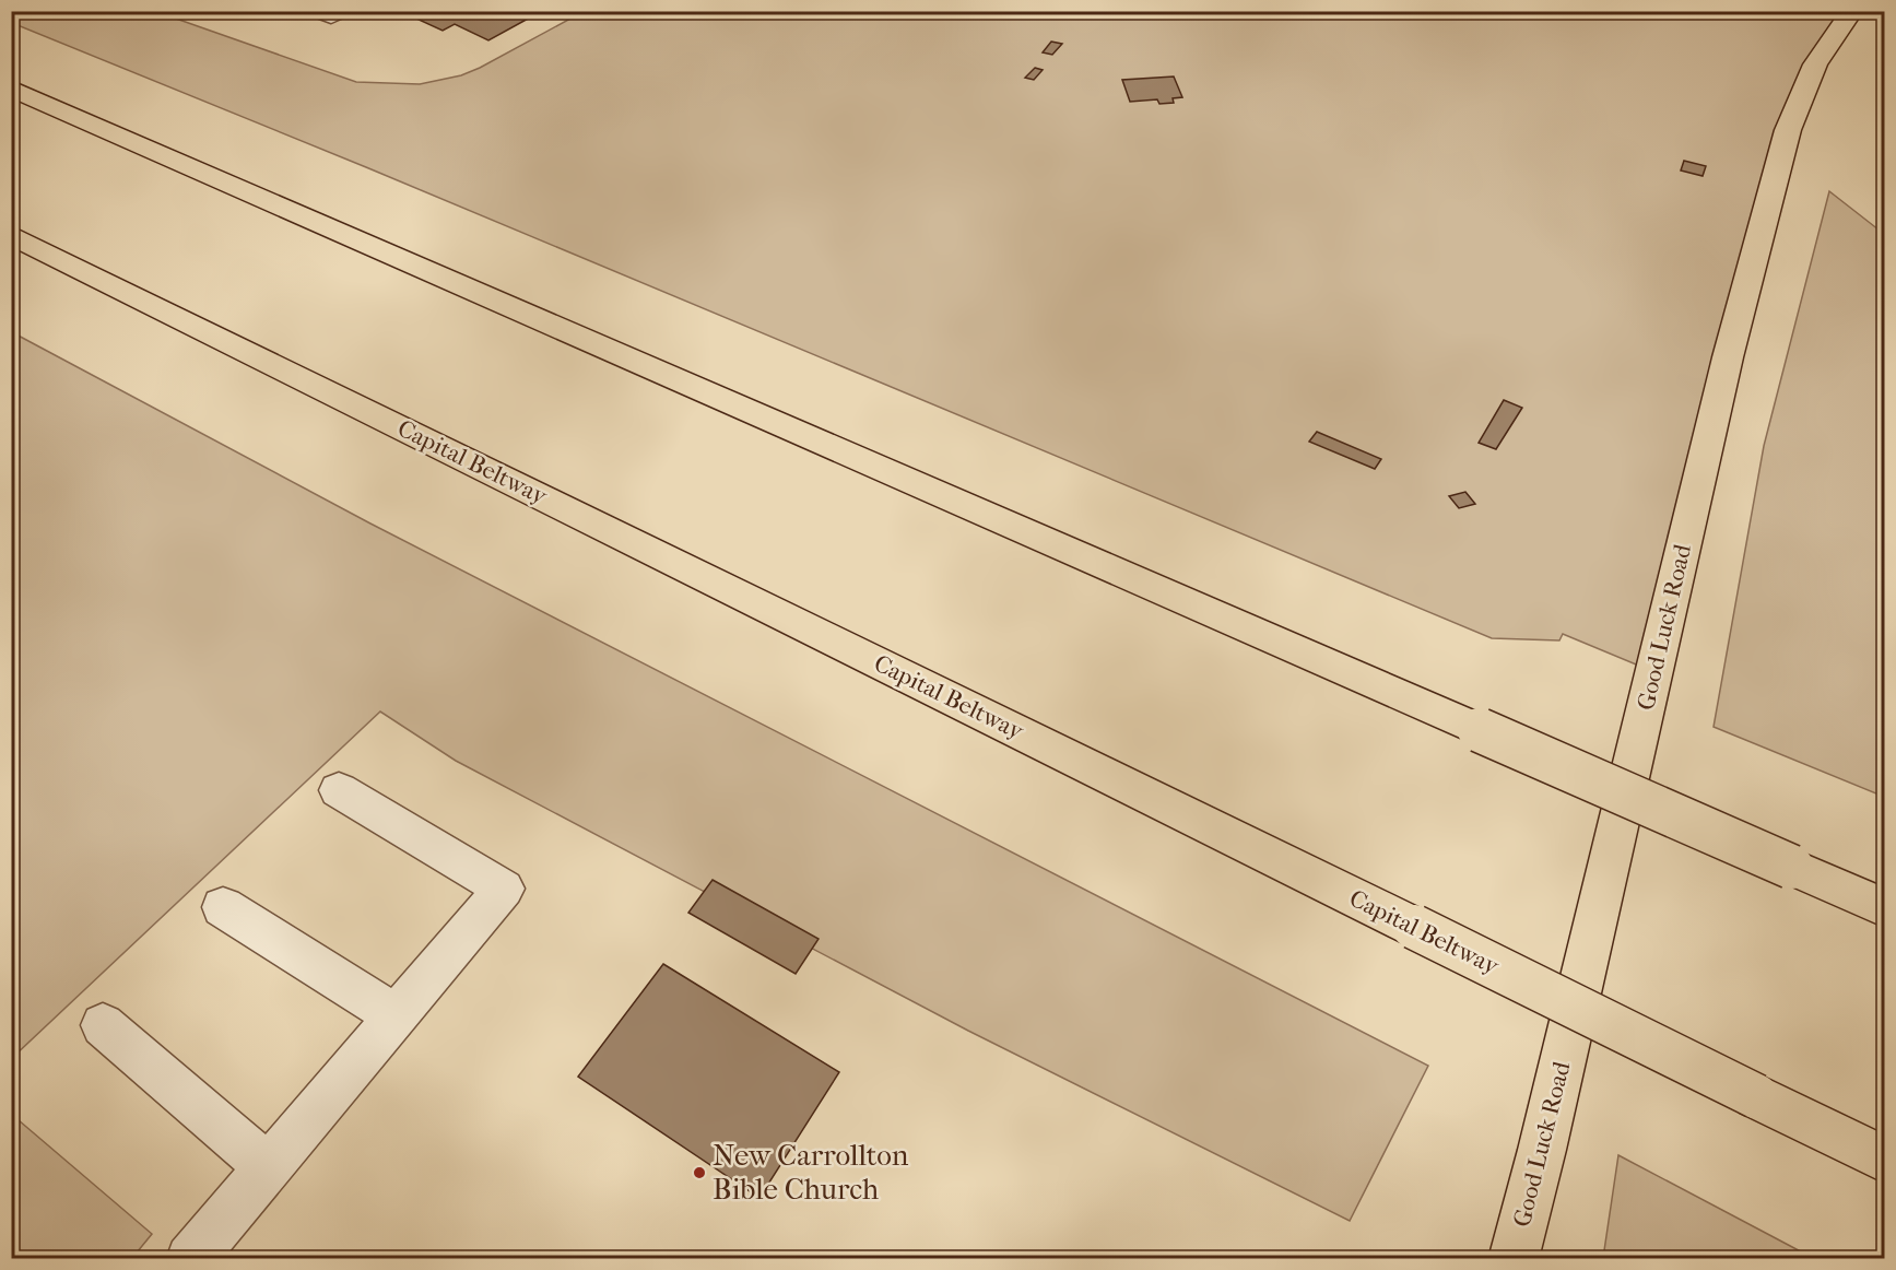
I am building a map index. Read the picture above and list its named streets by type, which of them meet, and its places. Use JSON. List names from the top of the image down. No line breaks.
{"streets":{"main road":["Capital Beltway","Good Luck Road"]},"places":["New Carrollton Bible Church"]}
